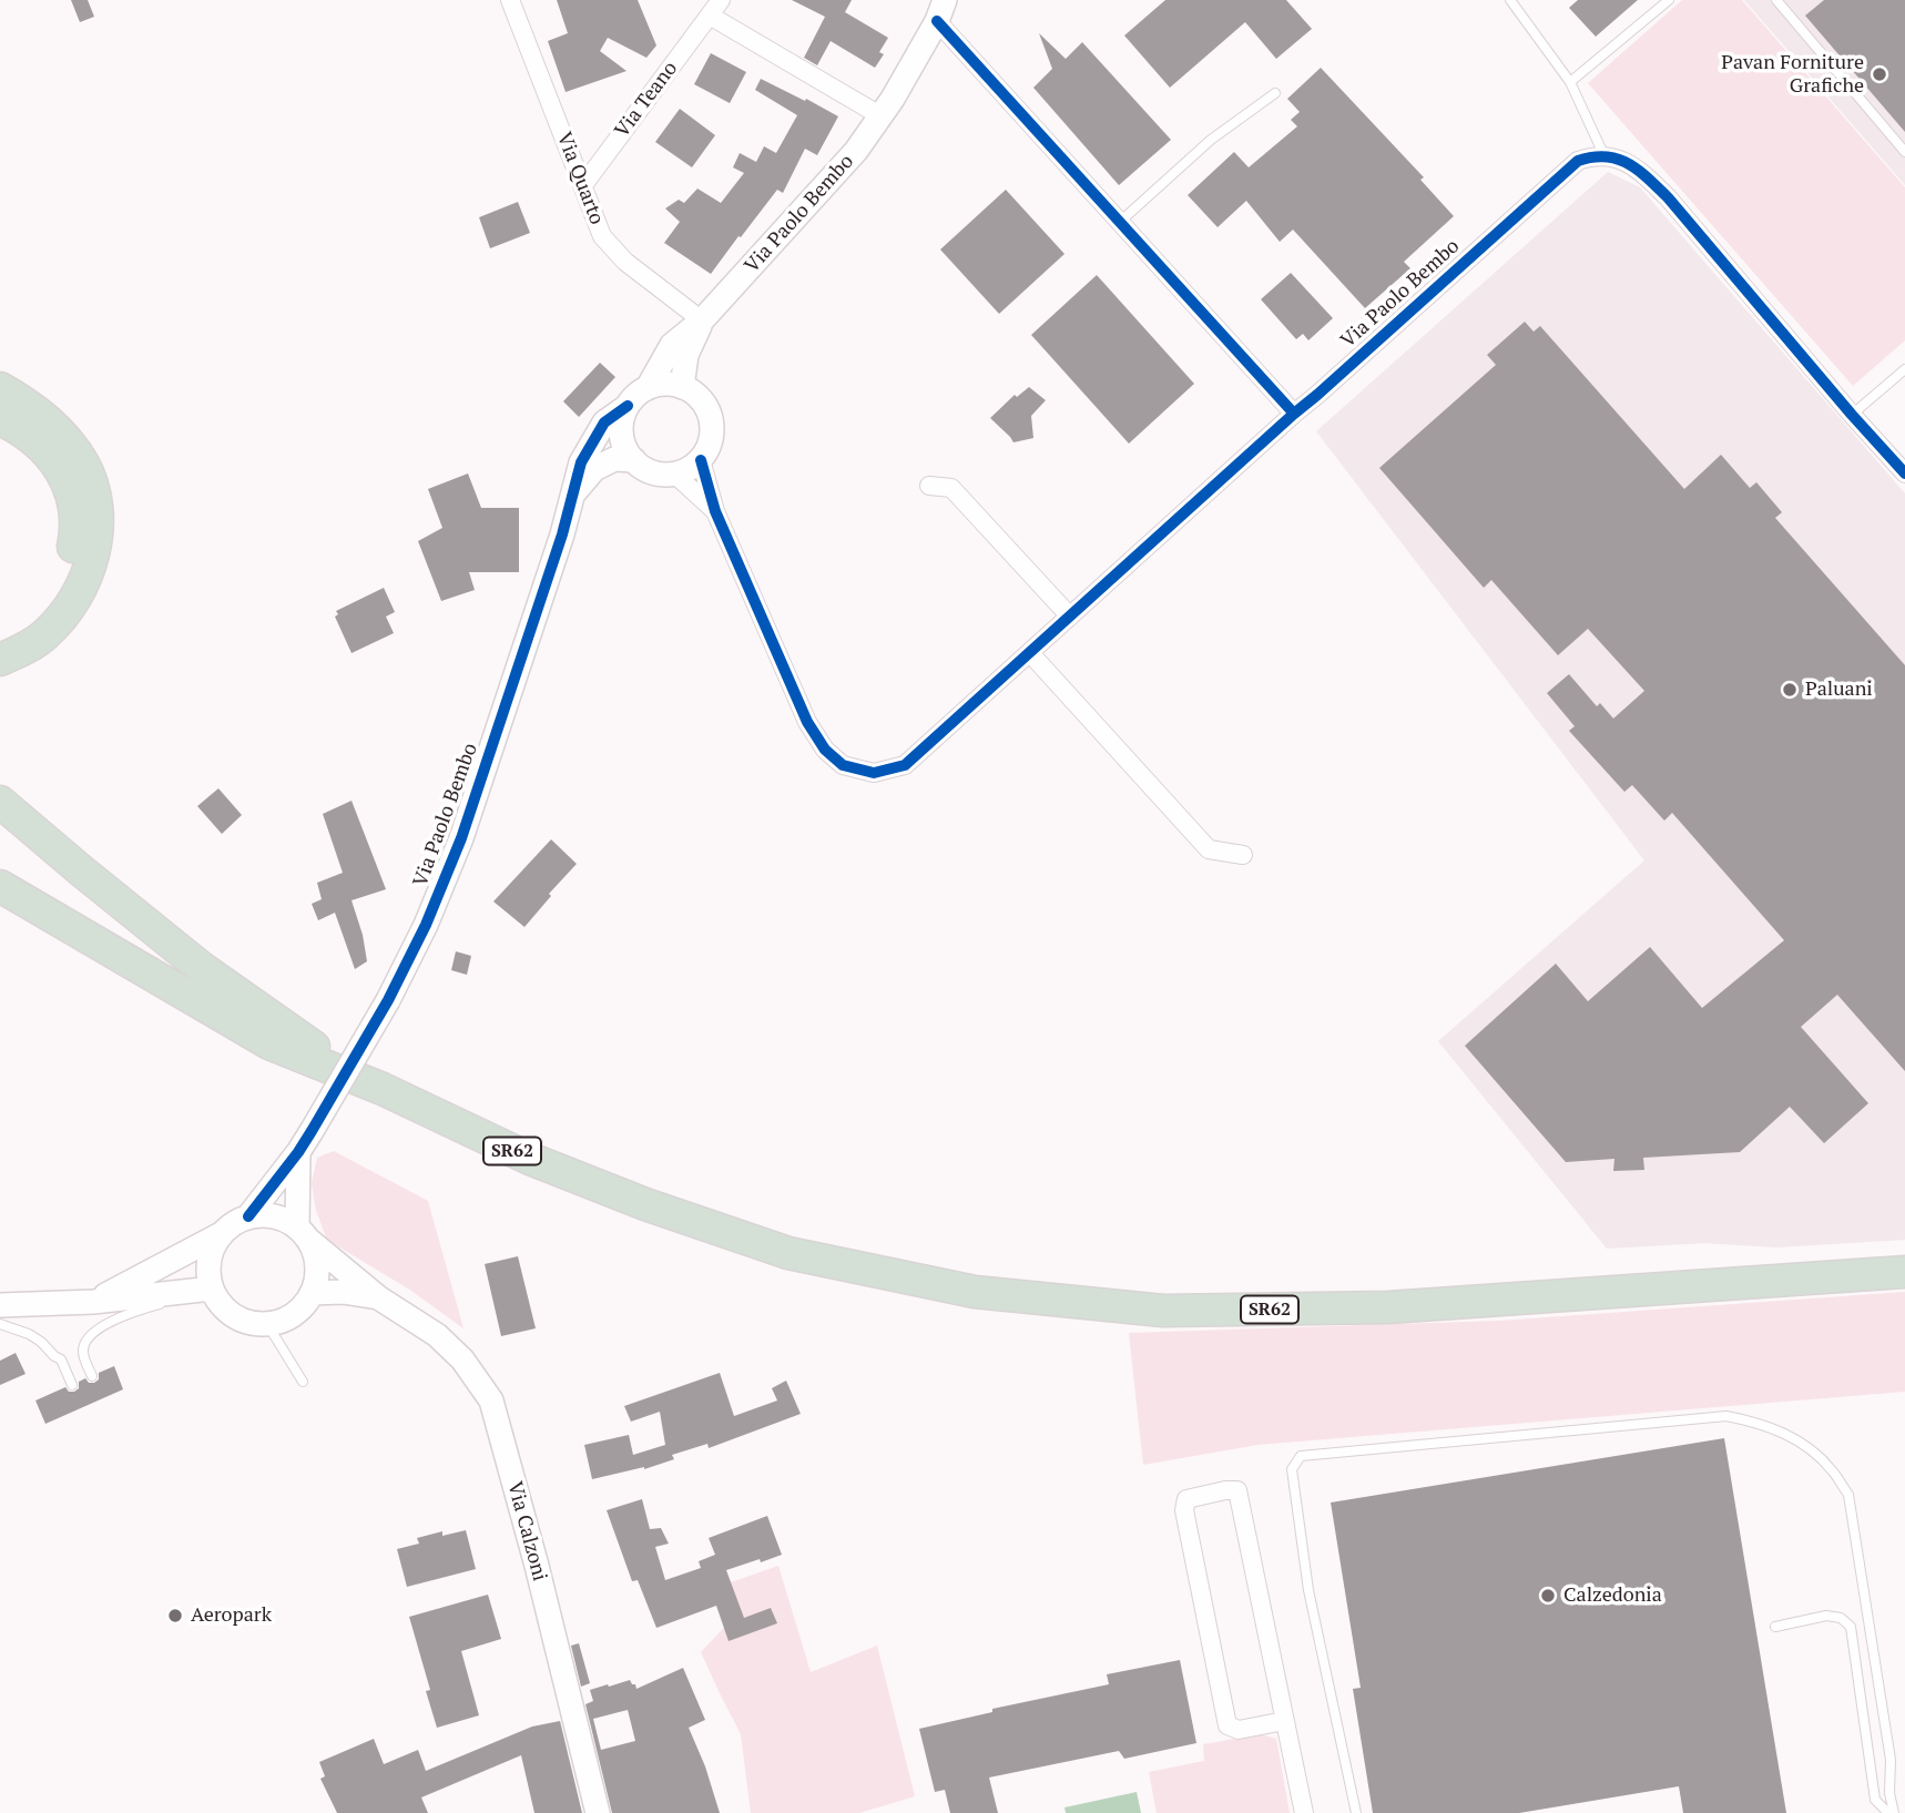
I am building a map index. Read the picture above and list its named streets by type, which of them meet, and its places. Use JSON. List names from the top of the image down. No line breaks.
{"streets":{"highway":["SR62"],"street":["Via Teano","Via Quarto","Via Paolo Bembo","Via Calzoni"]},"crossings":[["Via Teano","Via Quarto"],["Via Quarto","Via Paolo Bembo"],["Via Paolo Bembo","Via Calzoni"]],"places":["Pavan Forniture Grafiche","Paluani","Calzedonia","Aeropark"]}
